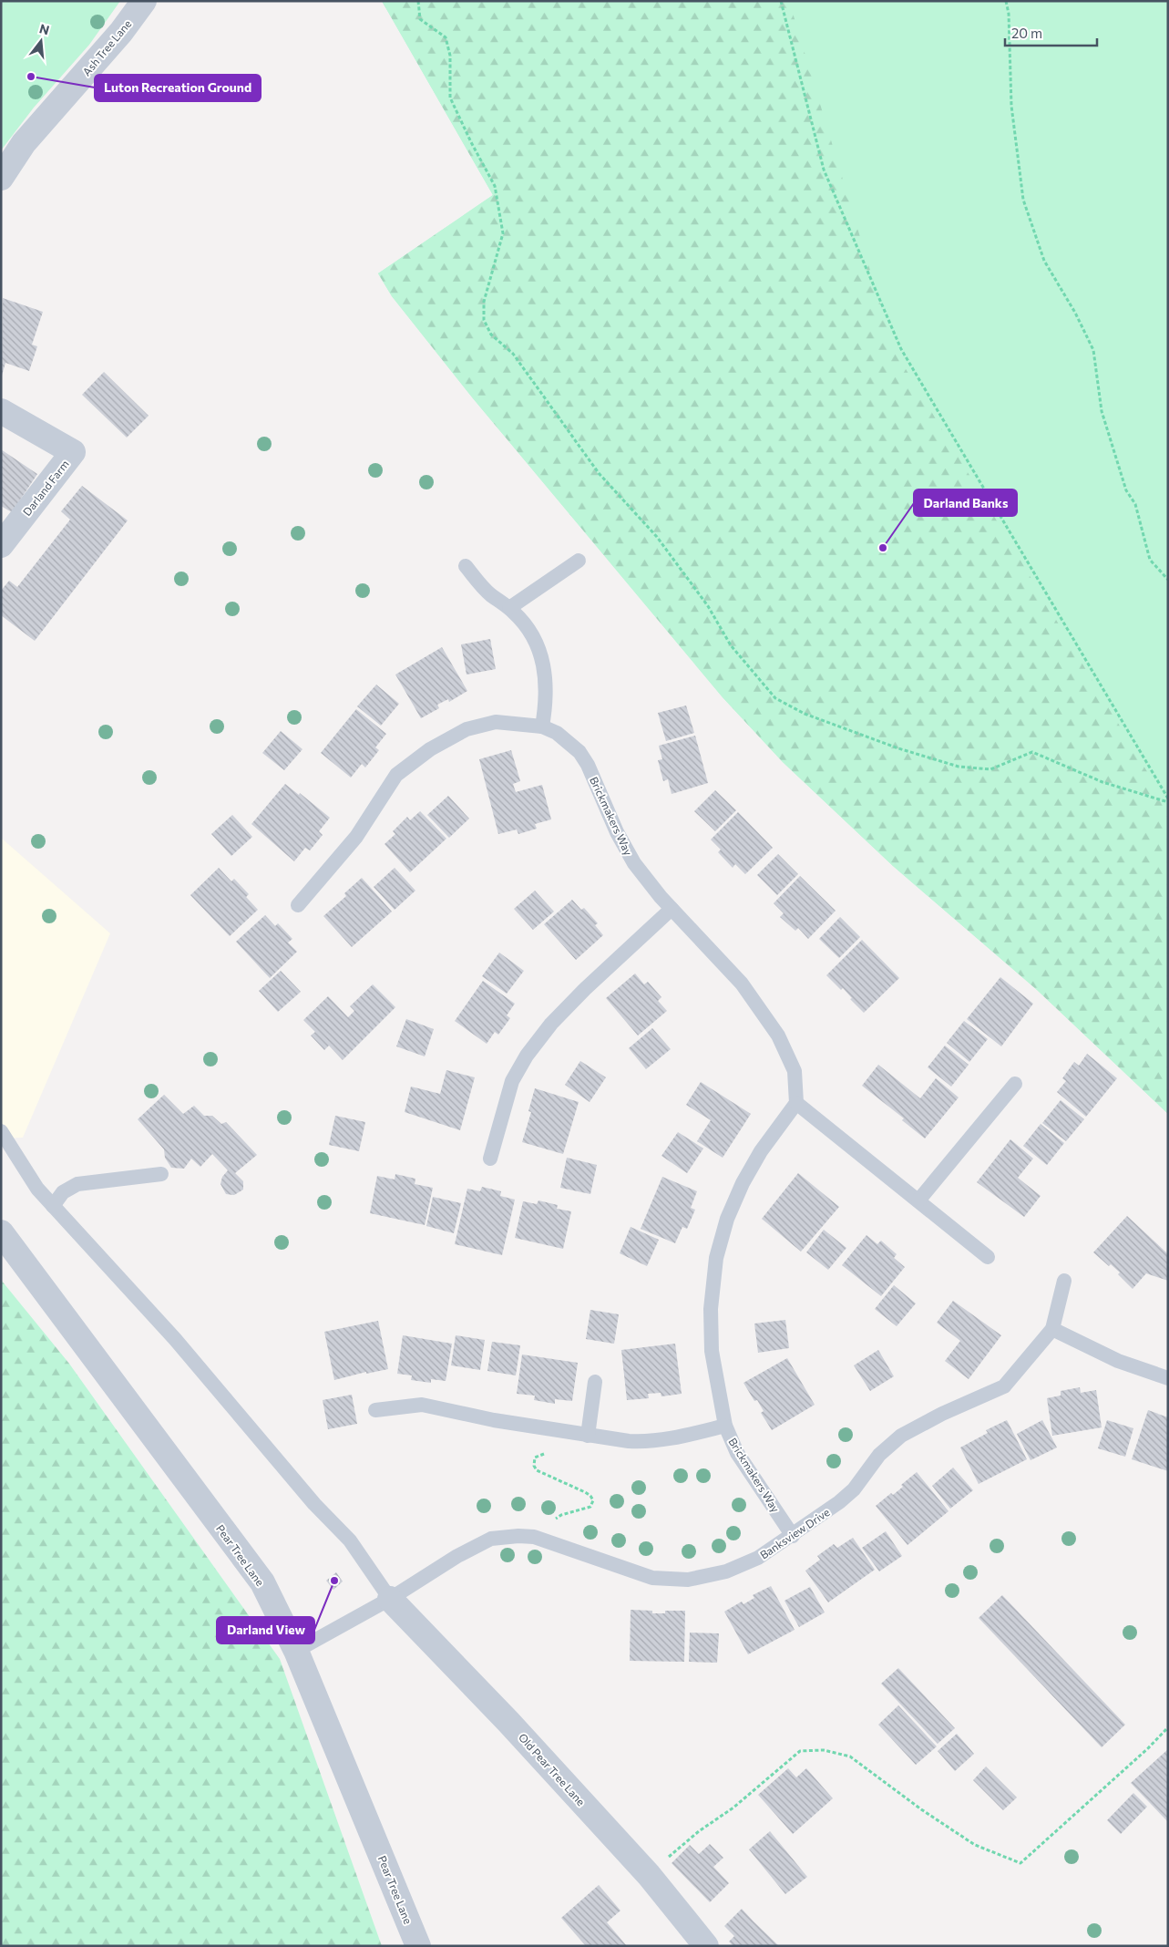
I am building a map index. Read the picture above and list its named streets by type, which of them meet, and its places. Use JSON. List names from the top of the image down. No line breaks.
{"streets":{"street":["Ash Tree Lane","Darland Farm","Pear Tree Lane","Old Pear Tree Lane"],"lane":["Brickmakers Way","Banksview Drive"]},"crossings":[["Brickmakers Way","Banksview Drive"],["Banksview Drive","Pear Tree Lane"],["Banksview Drive","Old Pear Tree Lane"]],"places":["Luton Recreation Ground","Darland Banks","Darland View"],"scale_bar":"20 m","north":"top"}
